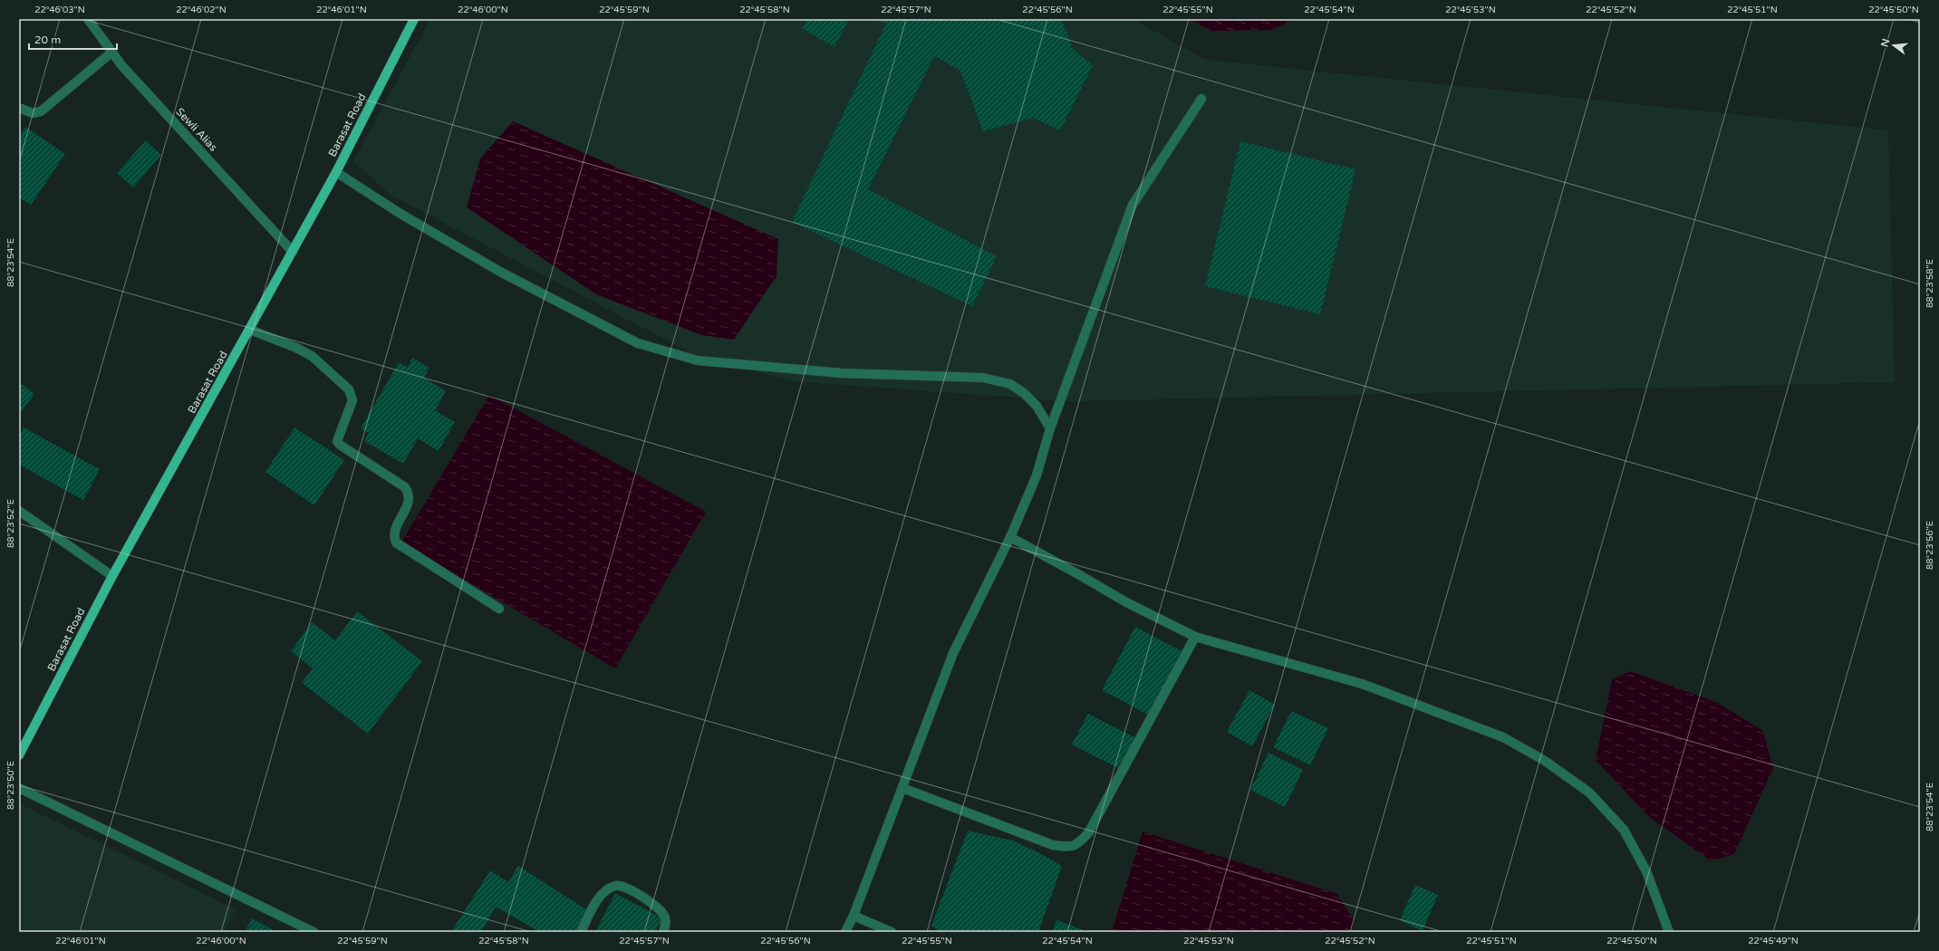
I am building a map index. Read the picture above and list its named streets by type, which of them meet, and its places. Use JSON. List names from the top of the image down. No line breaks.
{"streets":{"main road":["Barasat Road"],"street":["Sewli Alias"]},"crossings":[["Barasat Road","Sewli Alias"]],"scale_bar":"20 m","north":"left","coordinates":["22°46'03\"N","22°46'02\"N","22°46'01\"N","22°46'00\"N","22°45'59\"N","22°45'58\"N","22°45'57\"N","22°45'56\"N","22°45'55\"N","22°45'54\"N","22°45'53\"N","22°45'52\"N","22°45'51\"N","22°45'50\"N","88°23'54\"E","88°23'58\"E","88°23'52\"E","88°23'56\"E","88°23'50\"E","22°45'49\"N"]}
